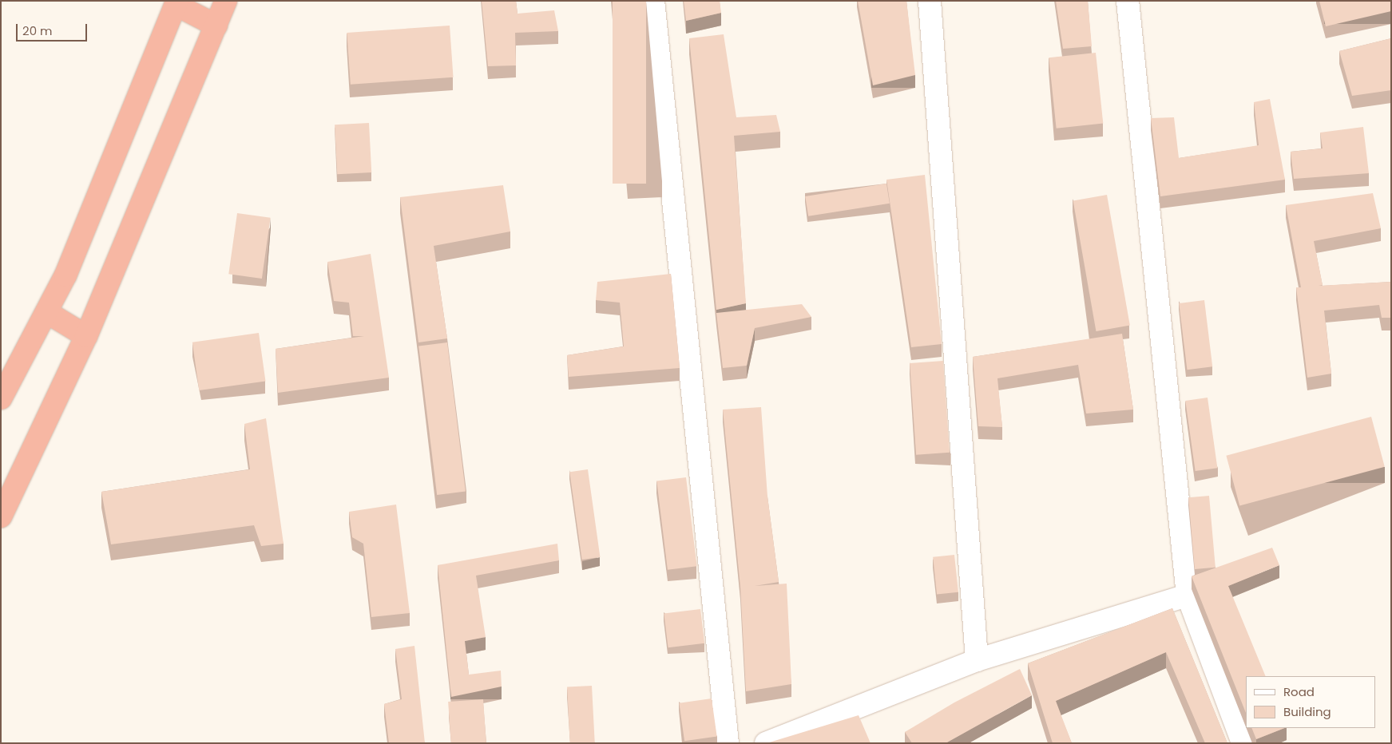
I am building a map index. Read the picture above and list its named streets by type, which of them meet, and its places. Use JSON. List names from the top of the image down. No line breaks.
{"legend":["Road","Building"],"scale_bar":"20 m"}
